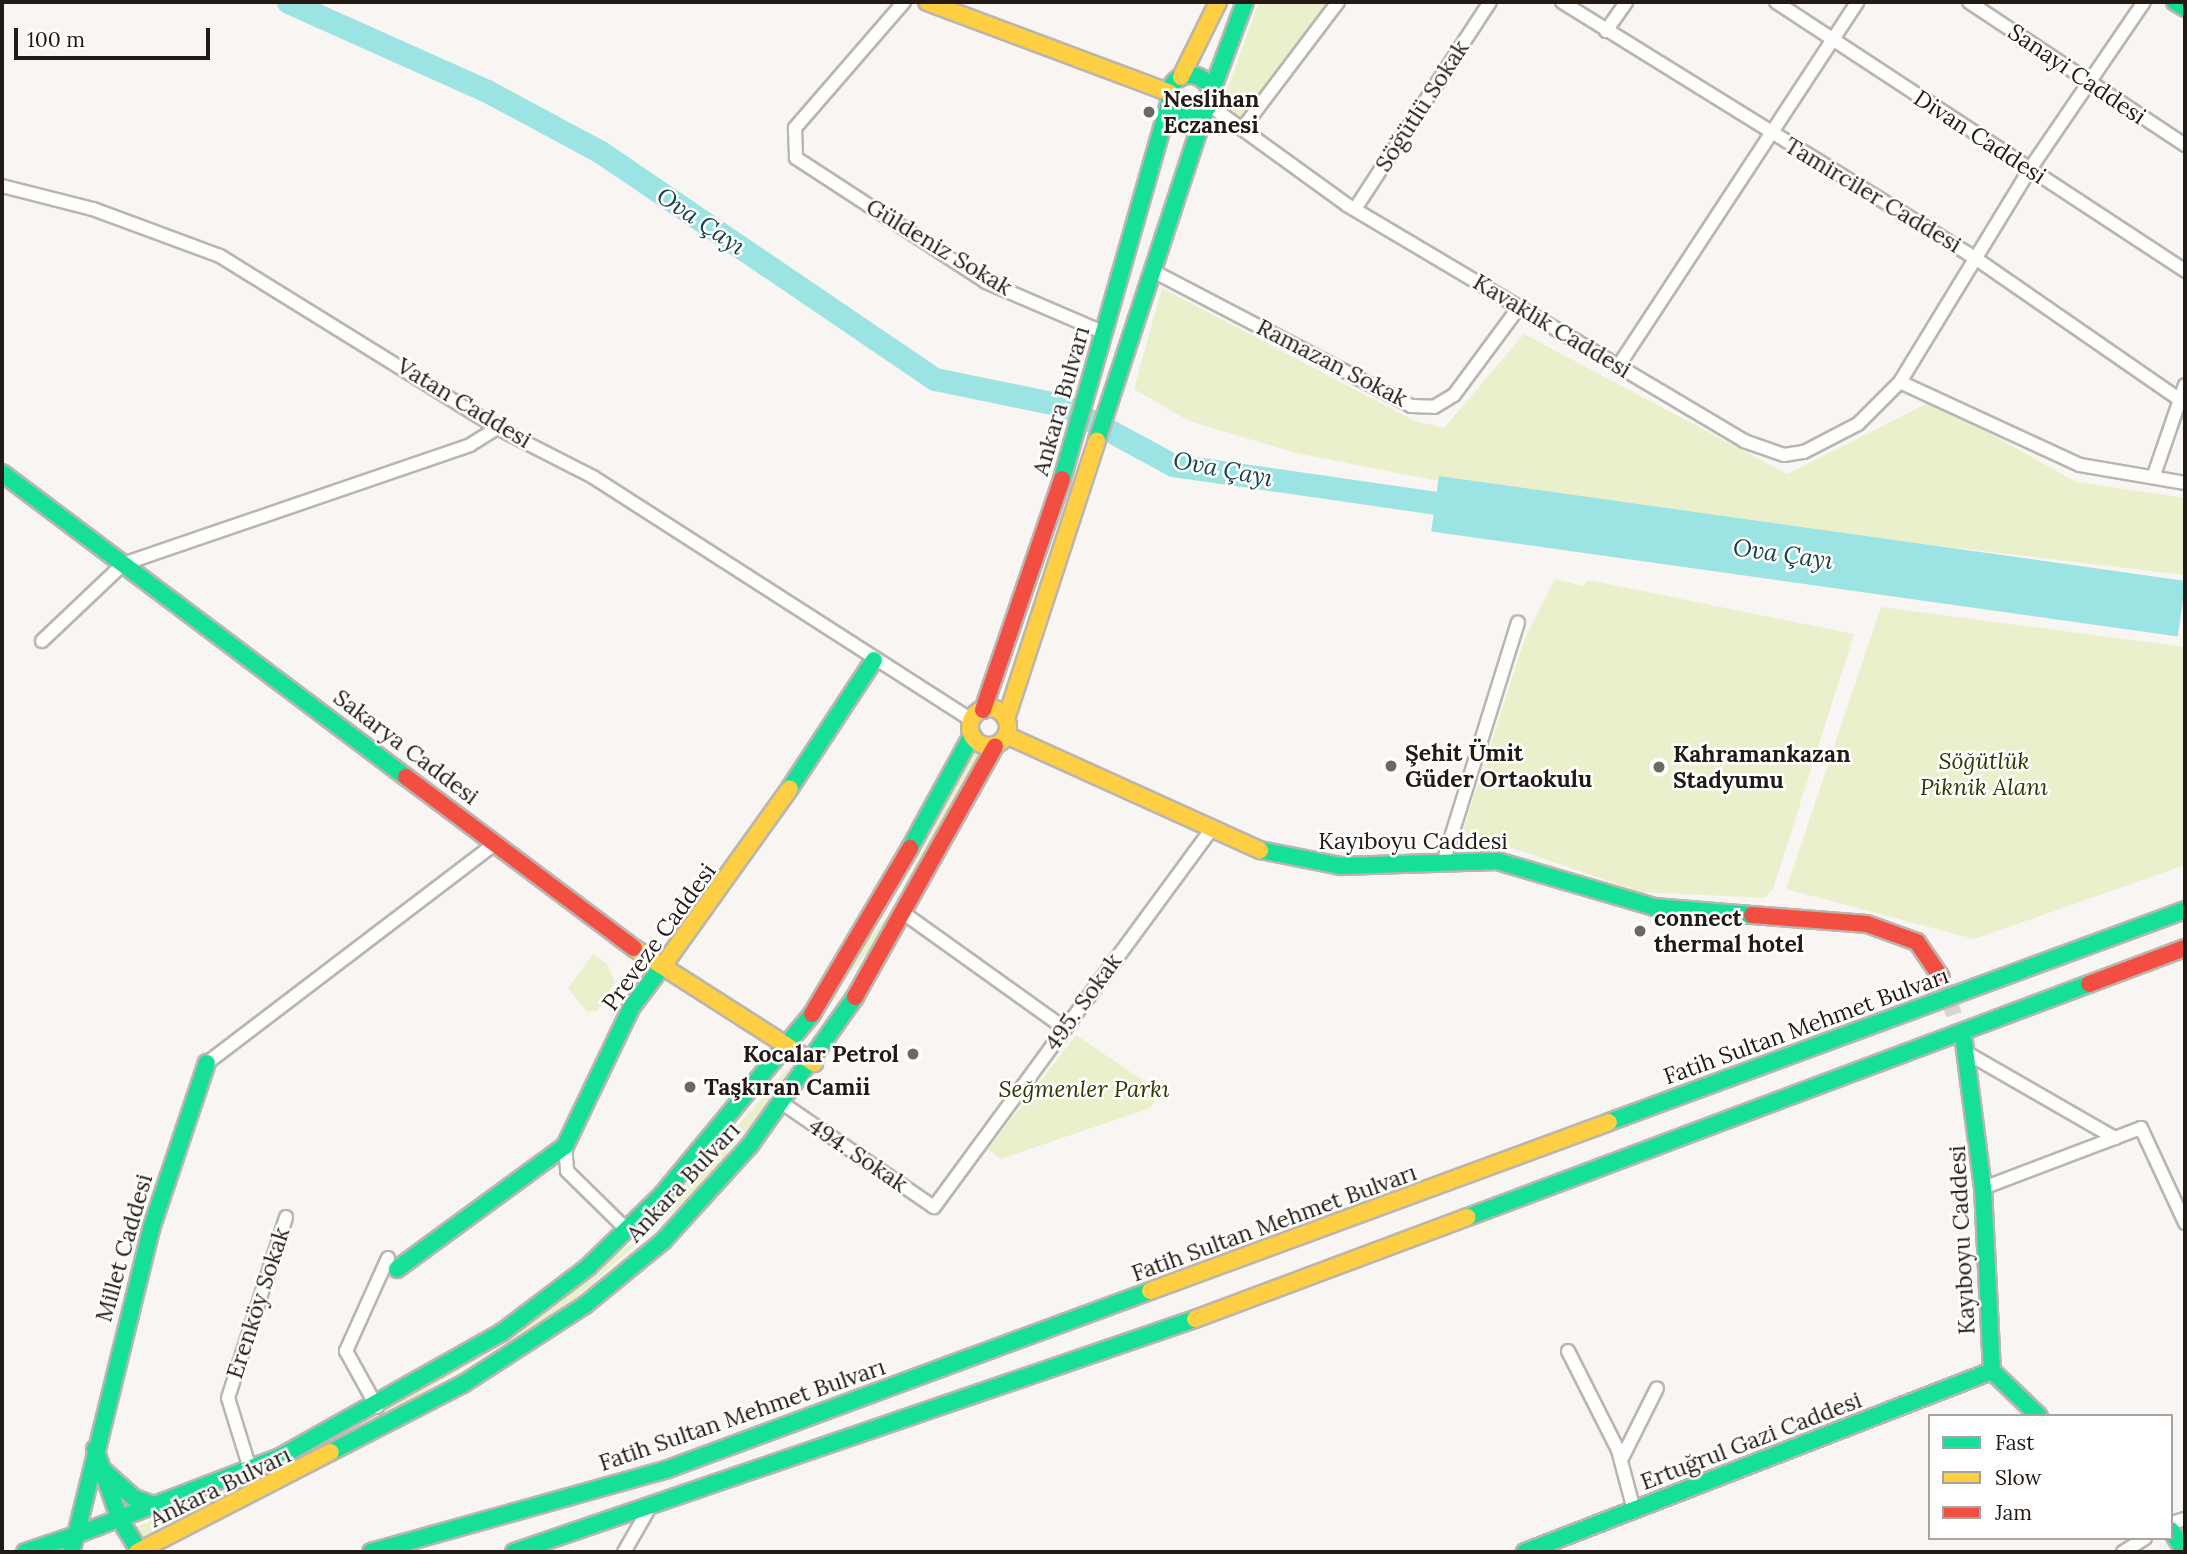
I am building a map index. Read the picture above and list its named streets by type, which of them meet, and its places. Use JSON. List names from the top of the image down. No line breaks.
{"streets":{"main road":["Ankara Bulvarı","Sakarya Caddesi","Kayıboyu Caddesi","Preveze Caddesi","Fatih Sultan Mehmet Bulvarı","Millet Caddesi","Ertuğrul Gazi Caddesi"],"street":["Sanayi Caddesi","Söğütlü Sokak","Divan Caddesi","Tamirciler Caddesi","Güldeniz Sokak","Kavaklık Caddesi","Ramazan Sokak","Vatan Caddesi","495. Sokak","494. Sokak","Erenköy Sokak"]},"crossings":[["Sanayi Caddesi","Kavaklık Caddesi"],["Söğütlü Sokak","Kavaklık Caddesi"],["Divan Caddesi","Kavaklık Caddesi"],["Tamirciler Caddesi","Kavaklık Caddesi"],["Güldeniz Sokak","Ankara Bulvarı"],["Kavaklık Caddesi","Ramazan Sokak"],["Ramazan Sokak","Ankara Bulvarı"],["Ankara Bulvarı","Vatan Caddesi"],["Ankara Bulvarı","Sakarya Caddesi"],["Ankara Bulvarı","Kayıboyu Caddesi"],["Ankara Bulvarı","494. Sokak"],["Ankara Bulvarı","Millet Caddesi"],["Ankara Bulvarı","Erenköy Sokak"],["Vatan Caddesi","Preveze Caddesi"],["Sakarya Caddesi","Preveze Caddesi"],["Kayıboyu Caddesi","495. Sokak"],["Kayıboyu Caddesi","Ertuğrul Gazi Caddesi"],["495. Sokak","494. Sokak"]],"water":["Ova Çayı"],"parks":["Söğütlük Piknik Alanı","Seğmenler Parkı"],"places":["Neslihan Eczanesi","Şehit Ümit Güder Ortaokulu","Kahramankazan Stadyumu","connect thermal hotel","Kocalar Petrol","Taşkıran Camii"],"legend":["Fast","Slow","Jam"],"scale_bar":"100 m"}
